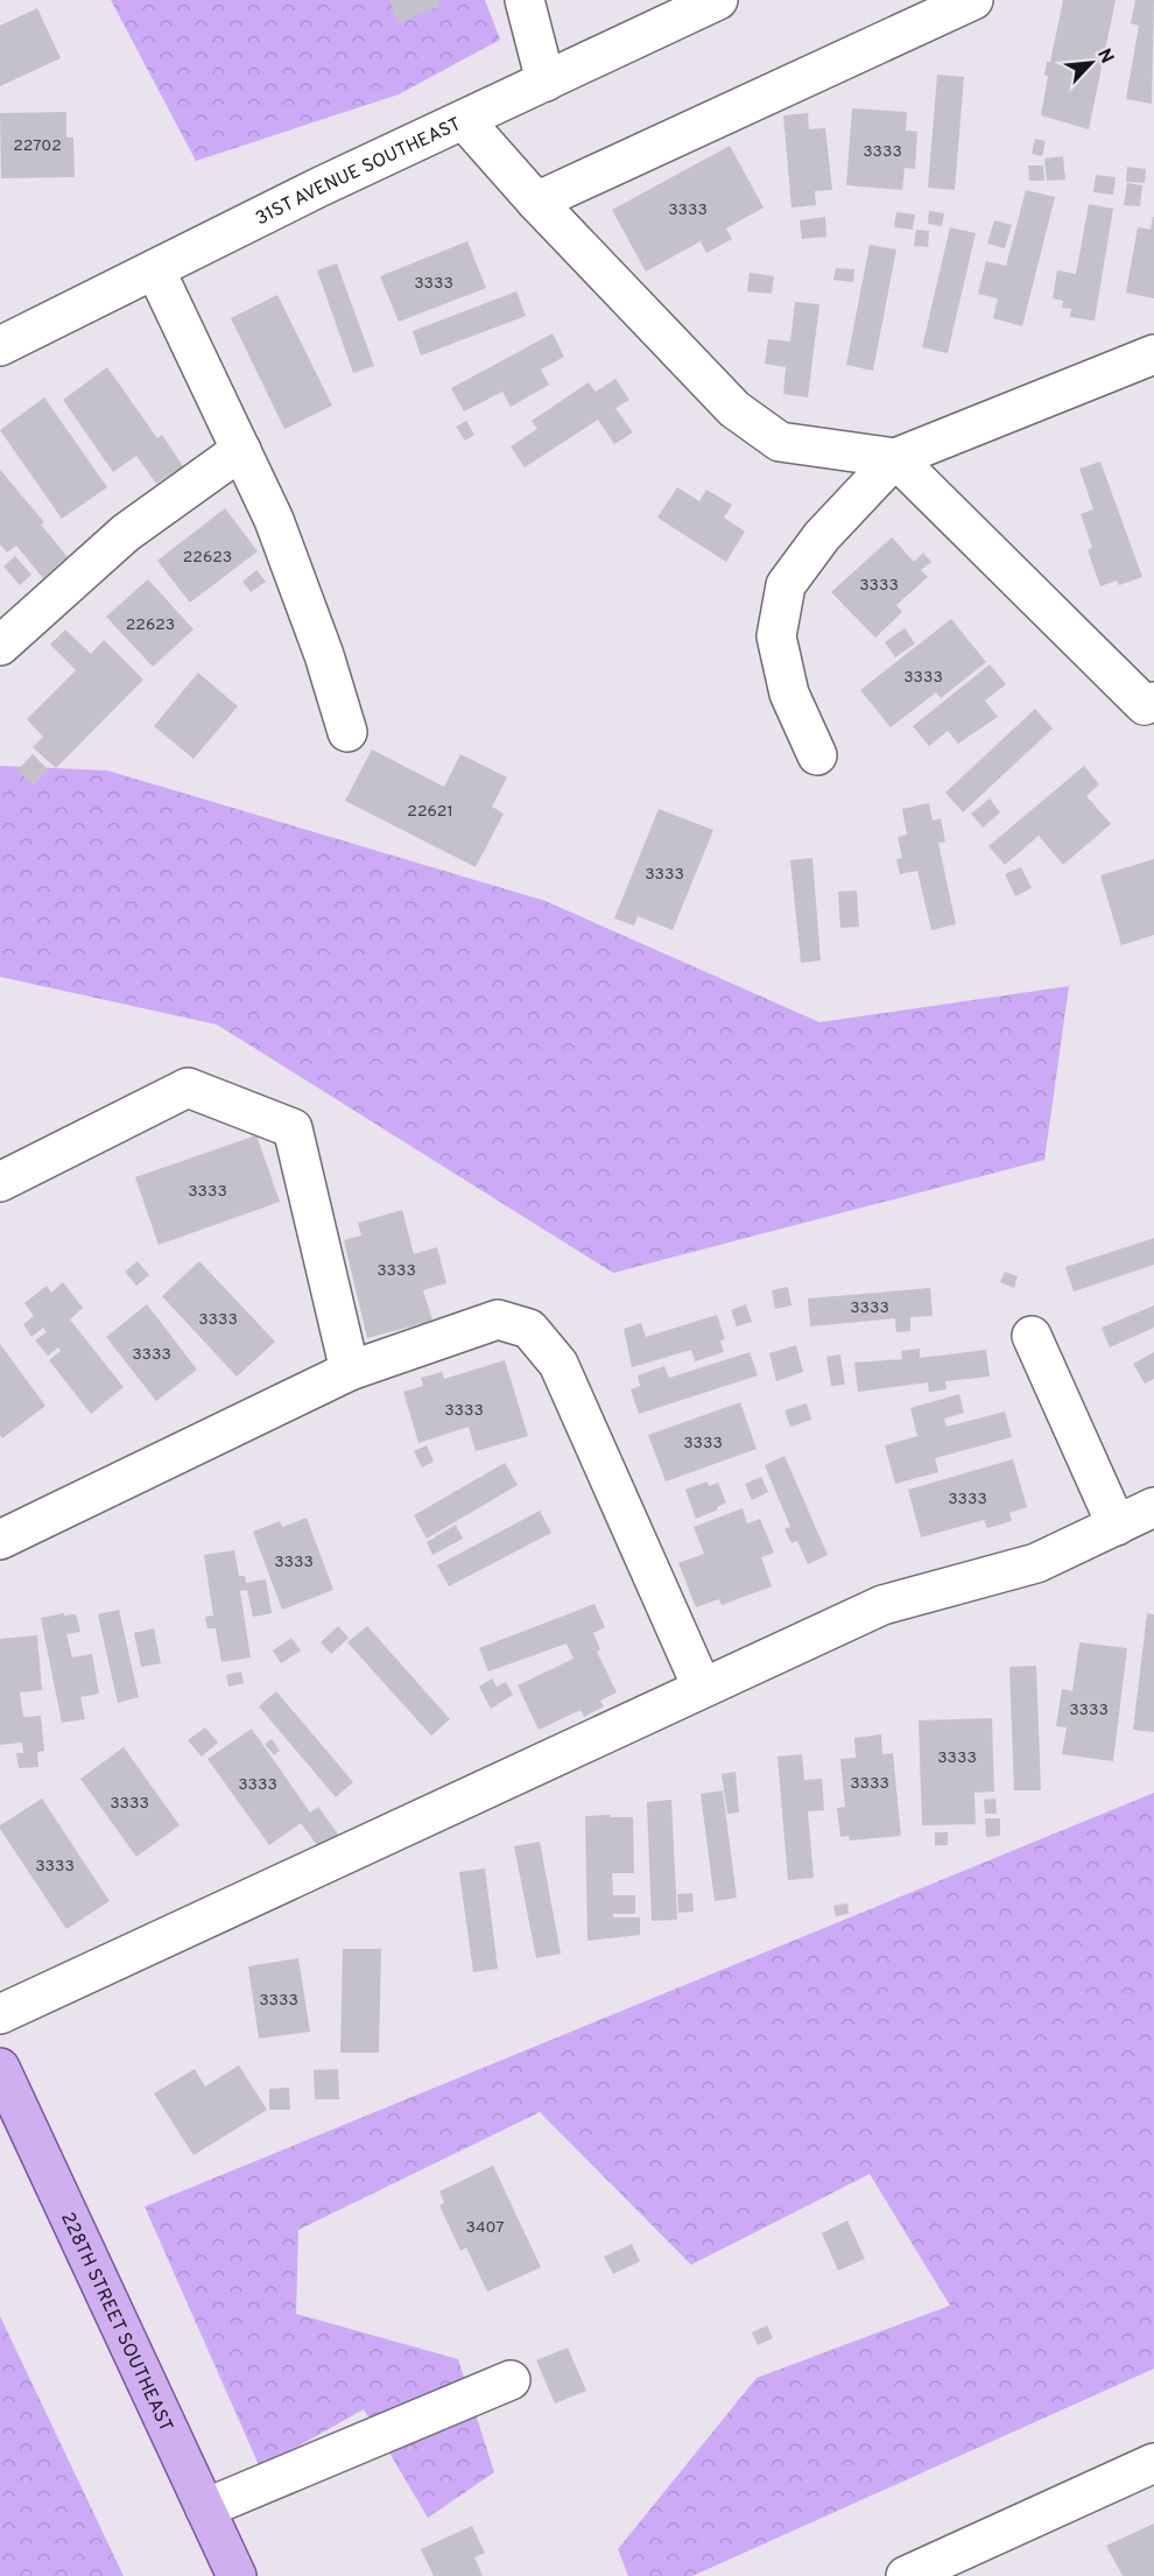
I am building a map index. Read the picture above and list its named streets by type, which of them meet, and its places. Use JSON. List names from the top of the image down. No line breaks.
{"streets":{"main road":["228TH STREET SOUTHEAST"],"street":["31ST AVENUE SOUTHEAST"]},"house_numbers":["22702","3333","3333","3333","22623","3333","22623","3333","22621","3333","3333","3333","3333","3333","3333","3333","3333","3333","3333","3333","3333","3333","3333","3333","3333","3333","3407"],"north":"top right"}
